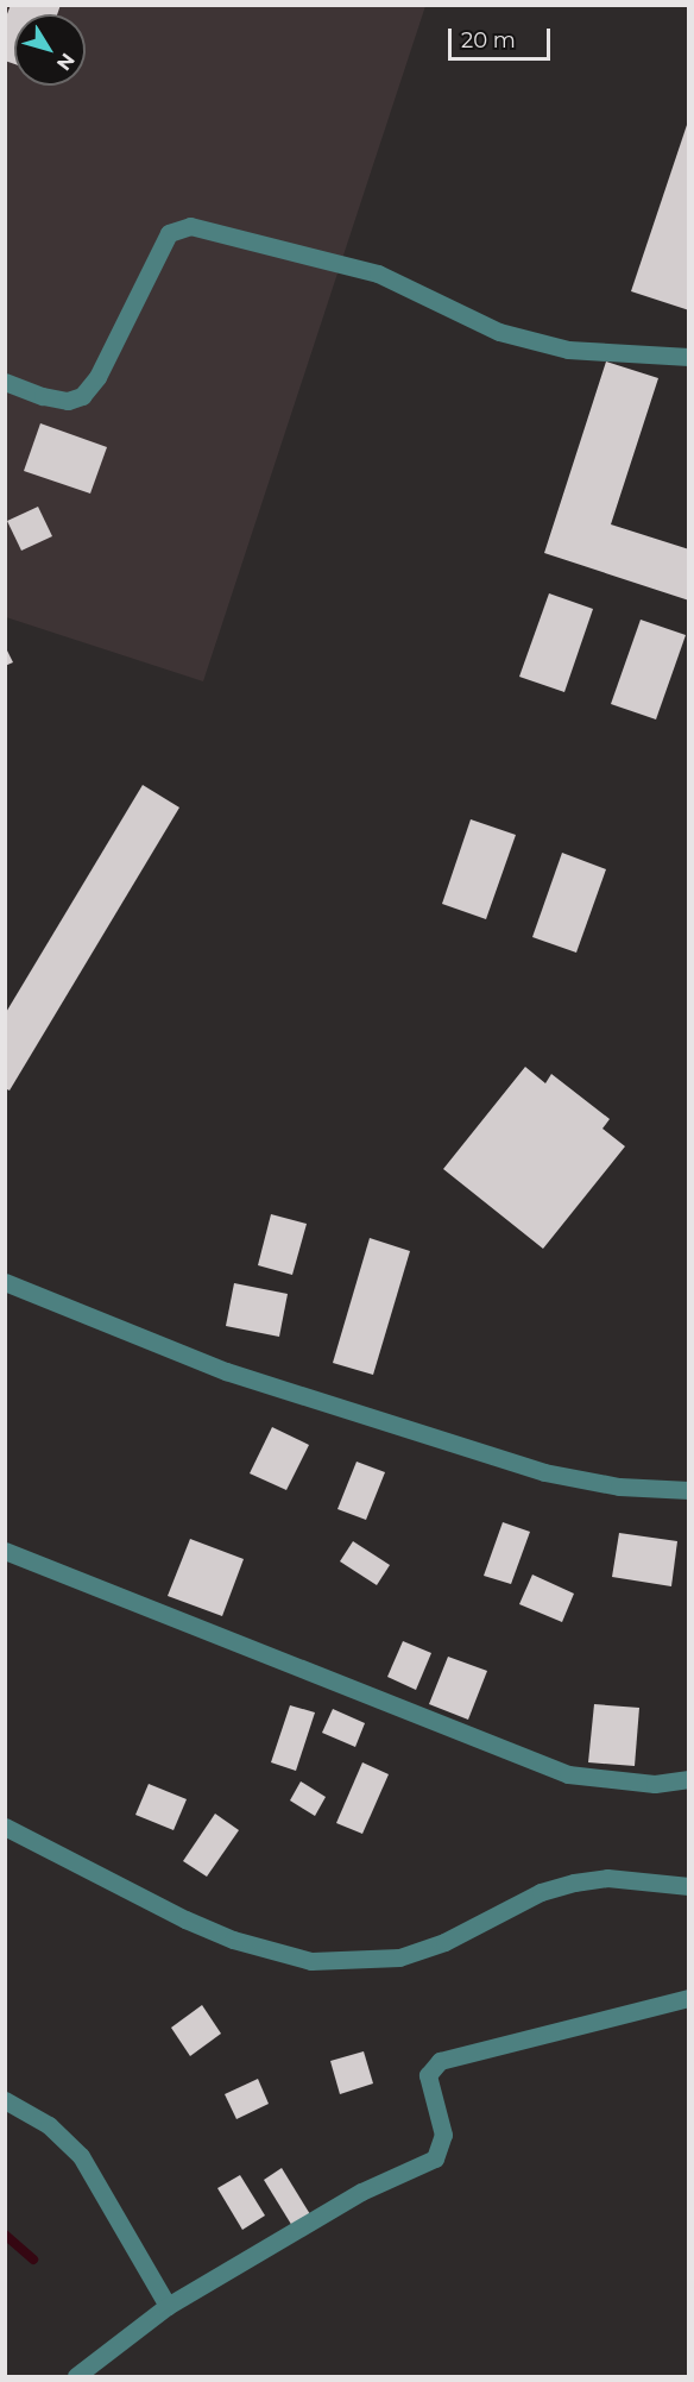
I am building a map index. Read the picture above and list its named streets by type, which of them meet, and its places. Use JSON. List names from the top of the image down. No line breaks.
{"scale_bar":"20 m","north":"bottom right"}
